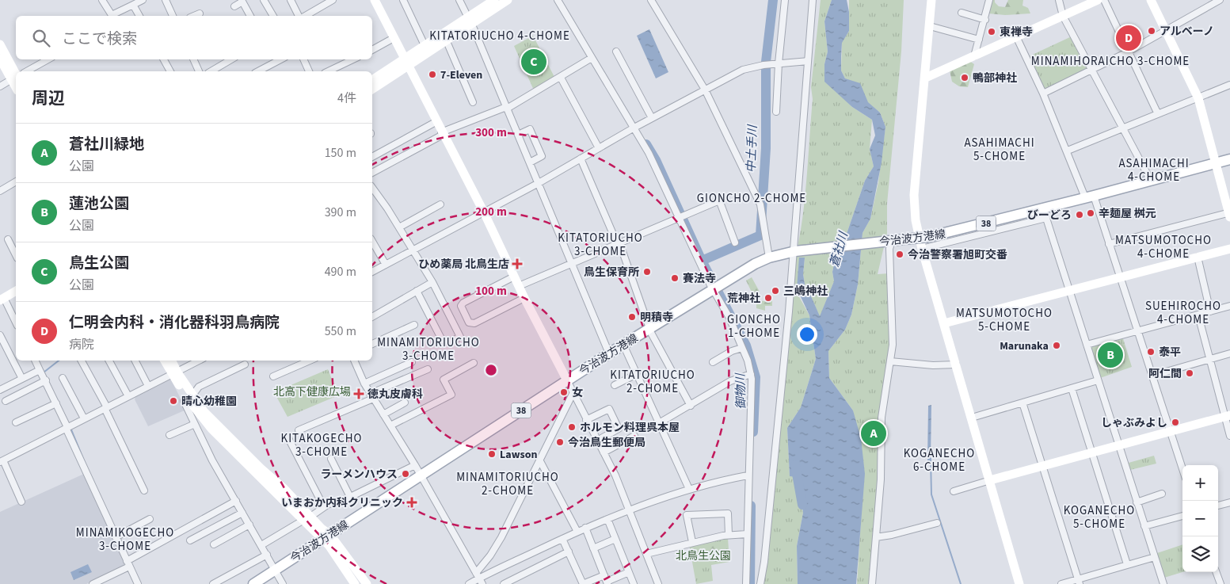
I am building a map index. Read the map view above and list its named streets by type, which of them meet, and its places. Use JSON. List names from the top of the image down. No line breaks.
{"streets":{"main road":["38","今治波方港線"]},"districts":["KITATORIUCHO 4-CHOME","MINAMIHORAICHO 3-CHOME","ASAHIMACHI 5-CHOME","ASAHIMACHI 4-CHOME","GIONCHO 2-CHOME","KITATORIUCHO 3-CHOME","MATSUMOTOCHO 4-CHOME","SUEHIROCHO 4-CHOME","MATSUMOTOCHO 5-CHOME","GIONCHO 1-CHOME","MINAMITORIUCHO 3-CHOME","KITATORIUCHO 2-CHOME","KITAKOGECHO 3-CHOME","KOGANECHO 6-CHOME","MINAMITORIUCHO 2-CHOME","KOGANECHO 5-CHOME","MINAMIKOGECHO 3-CHOME"],"water":["中土手川","蒼社川","御物川"],"parks":["北高下健康広場","北鳥生公園"],"places":{"other":["アルベーノ","東禅寺","7-Eleven","鴨部神社","辛麺屋 桝元","びーどろ","今治警察署旭町交番","鳥生保育所","賽法寺","三嶋神社","荒神社","明積寺","Marunaka","泰平","阿仁間","女","晴心幼稚園","しゃぶみよし","ホルモン料理呉本屋","今治鳥生郵便局","Lawson","ラーメンハウス"],"health":["ひめ薬局 北鳥生店","徳丸皮膚科","いまおか内科クリニック"]},"page":{"search":"ここで検索","pins":["D","C","B","A"],"heading":["周辺","4件"],"list":[{"mark":"A","name":"蒼社川緑地","note":"公園","value":"150 m"},{"mark":"B","name":"蓮池公園","note":"公園","value":"390 m"},{"mark":"C","name":"鳥生公園","note":"公園","value":"490 m"},{"mark":"D","name":"仁明会内科・消化器科羽鳥病院","note":"病院","value":"550 m"}],"map_buttons":["+","−"]},"rings":["300 m","200 m","100 m"]}
